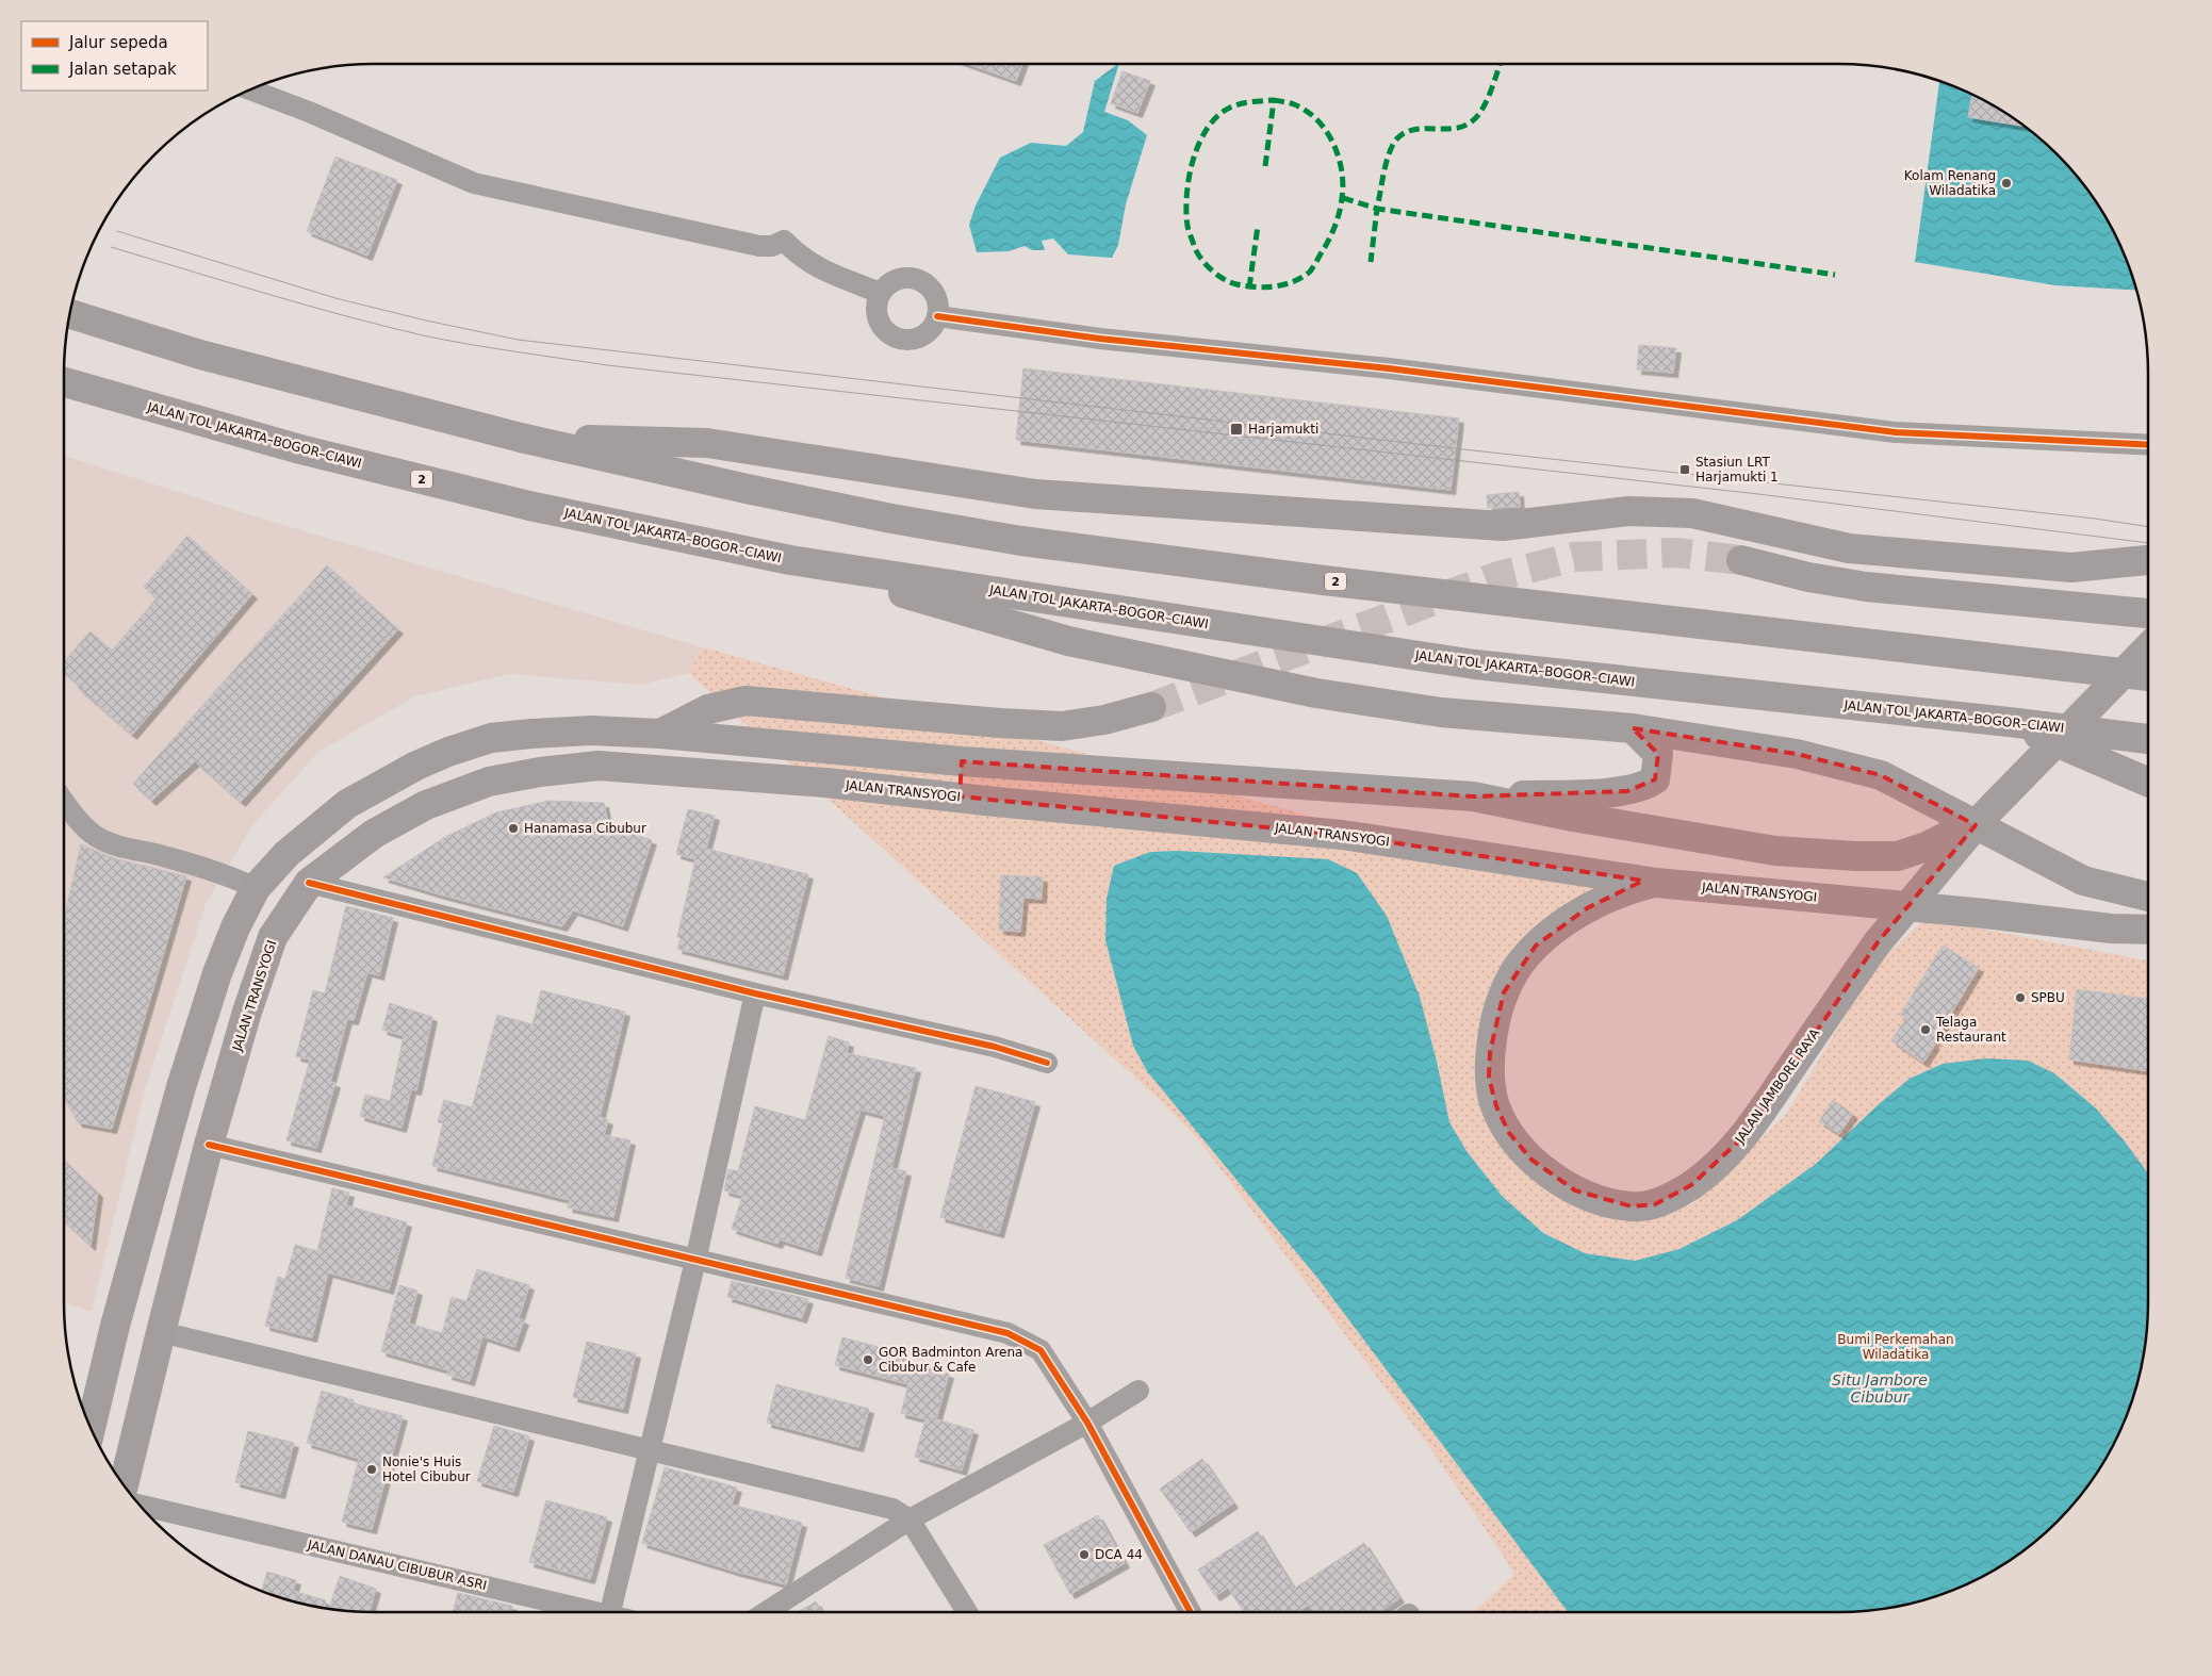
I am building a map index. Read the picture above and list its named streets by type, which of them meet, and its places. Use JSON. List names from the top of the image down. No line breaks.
{"streets":{"highway":["JALAN TOL JAKARTA–BOGOR–CIAWI","2","JALAN TRANSYOGI","JALAN JAMBORE RAYA"],"street":["JALAN DANAU CIBUBUR ASRI"]},"crossings":[["JALAN TRANSYOGI","JALAN JAMBORE RAYA"]],"water":["Situ Jambore Cibubur"],"parks":["Bumi Perkemahan Wiladatika"],"places":{"other":["Kolam Renang Wiladatika","Hanamasa Cibubur","SPBU","Telaga Restaurant","GOR Badminton Arena Cibubur & Cafe","Nonie's Huis Hotel Cibubur","DCA 44"],"transit":["Harjamukti","Stasiun LRT Harjamukti 1"]},"legend":["Jalur sepeda","Jalan setapak"]}
